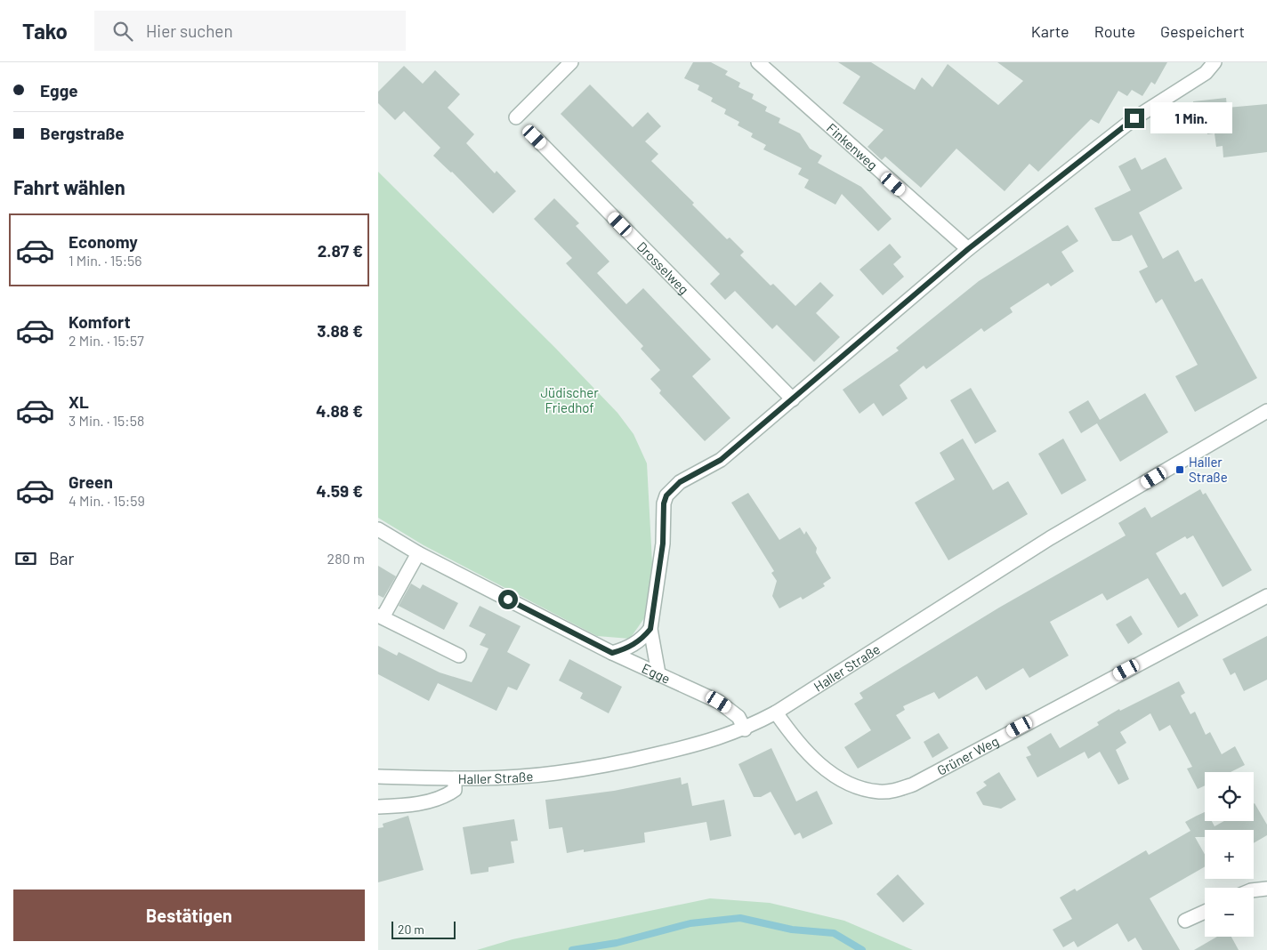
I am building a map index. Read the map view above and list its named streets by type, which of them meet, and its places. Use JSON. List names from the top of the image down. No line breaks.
{"streets":{"street":["Finkenweg","Drosselweg","Haller Straße","Egge","Grüner Weg"]},"crossings":[["Haller Straße","Egge"],["Haller Straße","Grüner Weg"]],"parks":["Jüdischer Friedhof"],"places":{"transit":["Haller Straße"]},"scale_bar":"20 m","page":{"header":"Tako","search":"Hier suchen","nav":["Karte","Route","Gespeichert"],"banner":["Egge","Bergstraße"],"bubble":"1 Min.","heading":"Fahrt wählen","list":[{"name":"Economy","note":"1 Min. · 15:56","value":"2.87 €"},{"name":"Komfort","note":"2 Min. · 15:57","value":"3.88 €"},{"name":"XL","note":"3 Min. · 15:58","value":"4.88 €"},{"name":"Green","note":"4 Min. · 15:59","value":"4.59 €"}],"pay":["Bar","280 m"],"map_buttons":["+","−"],"buttons":"Bestätigen","scale":"20 m"}}
